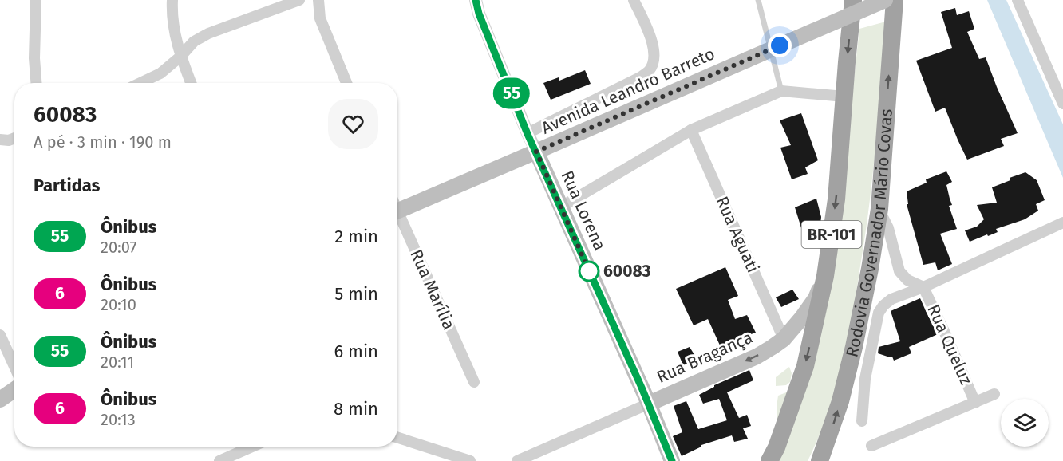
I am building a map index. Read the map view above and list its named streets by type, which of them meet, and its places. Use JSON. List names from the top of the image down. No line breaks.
{"streets":{"highway":["Rodovia Governador Mário Covas","BR-101"],"main road":["Avenida Leandro Barreto","Rua Lorena","Rua Bragança"],"street":["Rua Aguati","Rua Marília","Rua Queluz"]},"crossings":[["Avenida Leandro Barreto","Rua Lorena"],["Rua Lorena","Rua Bragança"],["Rua Aguati","Rua Bragança"],["BR-101","Rua Bragança"]],"one_way":["Rua Bragança"],"places":["60083"],"lines":["bus line 55"],"page":{"on_map":"55","heading":[["60083","A pé · 3 min · 190 m"],"Partidas"],"list":[{"mark":"55","name":"Ônibus","note":"20:07","value":"2 min"},{"mark":"6","name":"Ônibus","note":"20:10","value":"5 min"},{"mark":"55","name":"Ônibus","note":"20:11","value":"6 min"},{"mark":"6","name":"Ônibus","note":"20:13","value":"8 min"}]}}
